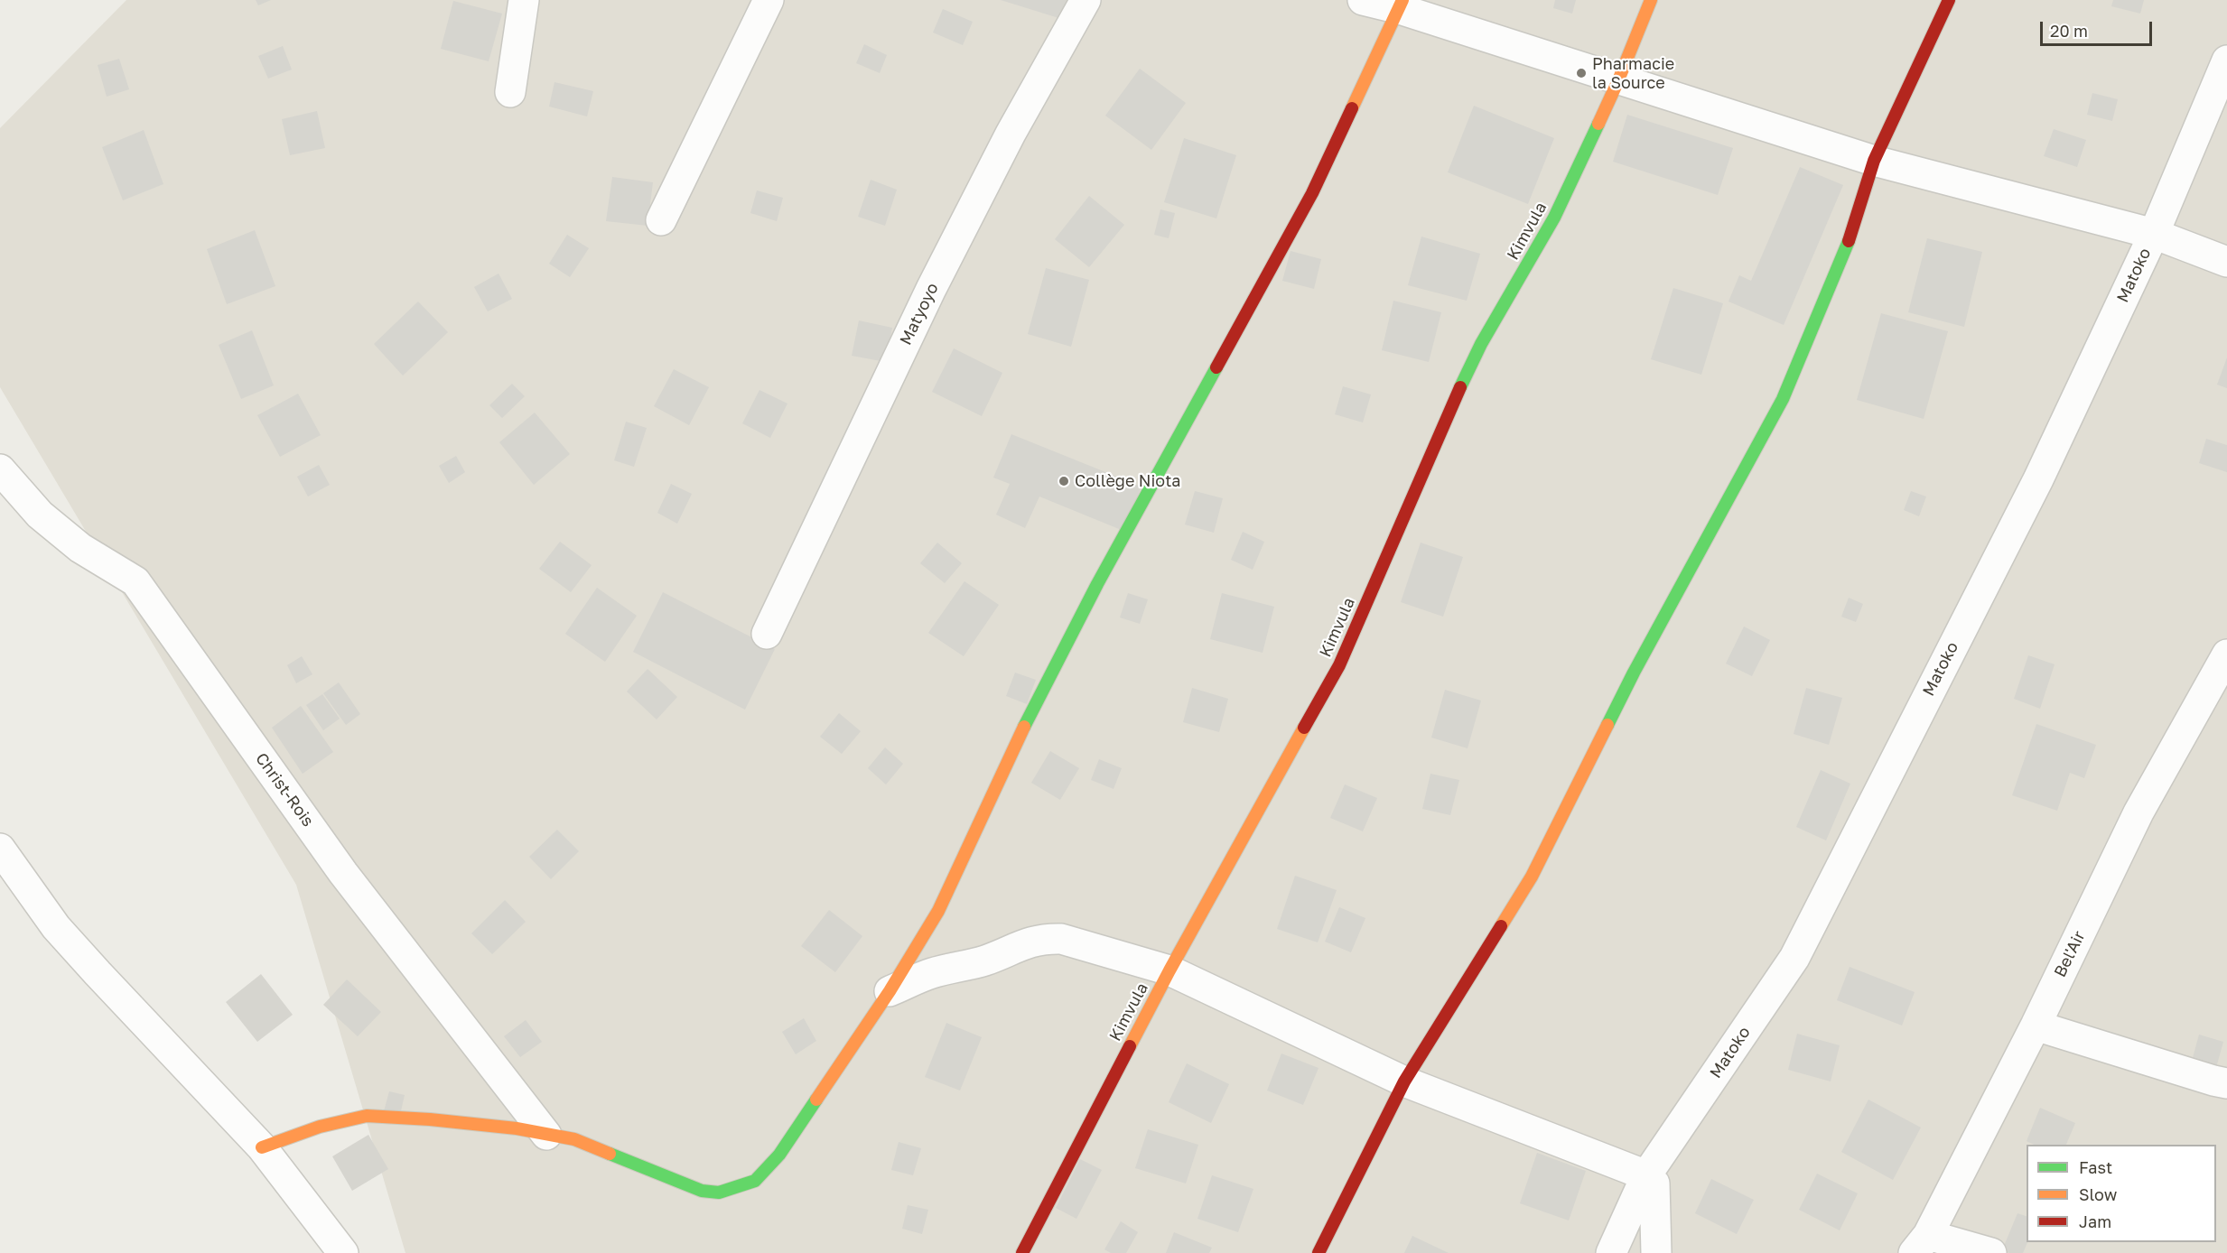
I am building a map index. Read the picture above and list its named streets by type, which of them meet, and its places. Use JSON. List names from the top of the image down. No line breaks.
{"streets":{"street":["Kimvula","Matoko","Matyoyo","Christ-Rois","Bel'Air"]},"places":["Pharmacie la Source","Collège Niota"],"legend":["Fast","Slow","Jam"],"scale_bar":"20 m"}
